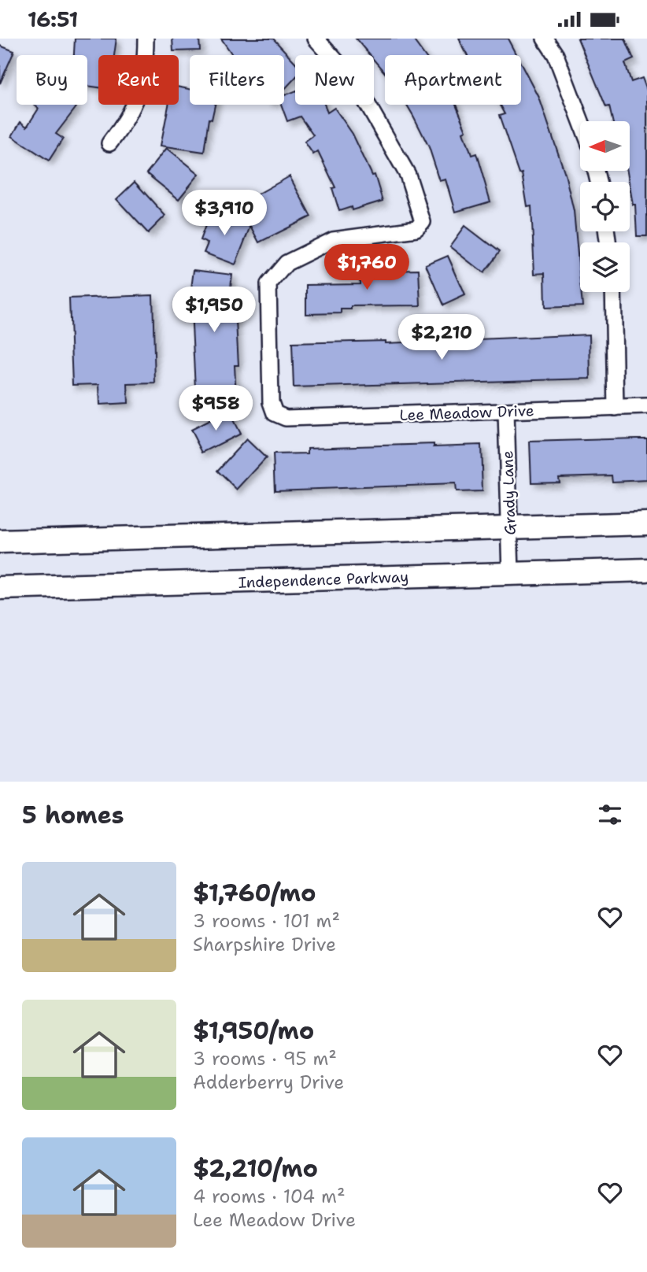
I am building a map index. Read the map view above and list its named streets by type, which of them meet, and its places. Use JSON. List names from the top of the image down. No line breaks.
{"streets":{"main road":["Independence Parkway"],"street":["Lee Meadow Drive","Grady Lane"]},"crossings":[["Lee Meadow Drive","Grady Lane"],["Grady Lane","Independence Parkway"]],"north":"left","page":{"status":"16:51","chip":["Buy","Rent","Filters","New","Apartment"],"price":["$3,910","$1,760","$1,950","$2,210","$958"],"heading":"5 homes","list":[{"name":"$1,760/mo","note":"3 rooms · 101 m² · Sharpshire Drive"},{"name":"$1,950/mo","note":"3 rooms · 95 m² · Adderberry Drive"},{"name":"$2,210/mo","note":"4 rooms · 104 m² · Lee Meadow Drive"}]}}
